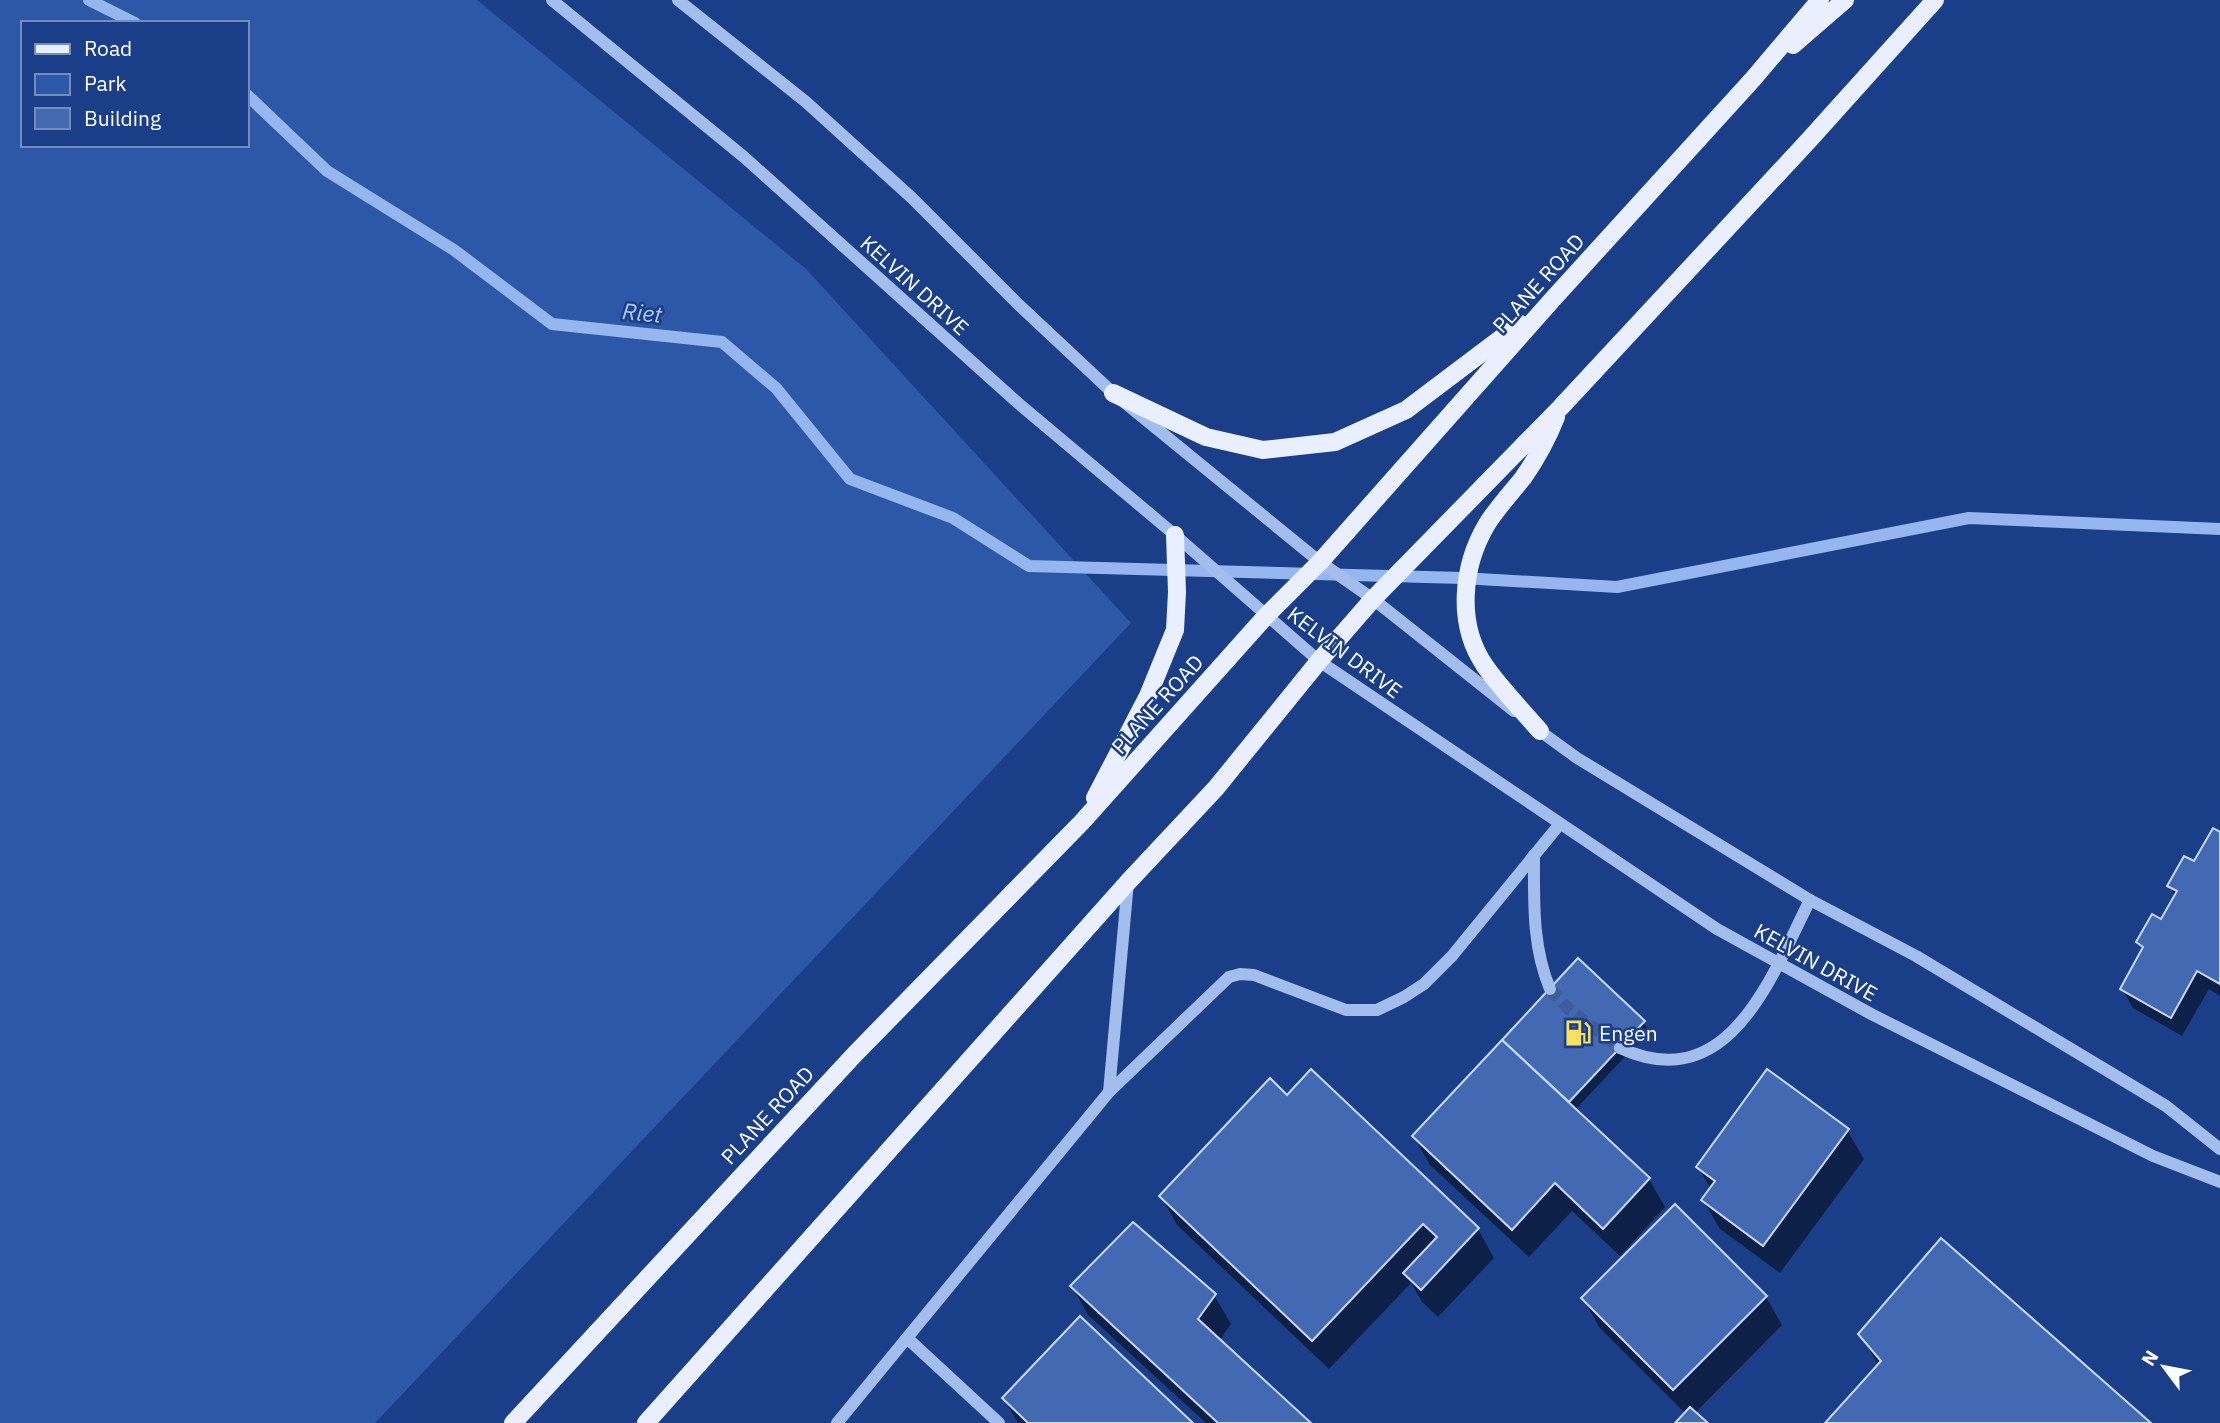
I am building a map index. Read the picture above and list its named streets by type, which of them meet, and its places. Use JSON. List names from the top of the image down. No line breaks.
{"streets":{"main road":["PLANE ROAD"],"street":["KELVIN DRIVE"]},"crossings":[["PLANE ROAD","KELVIN DRIVE"]],"water":["Riet"],"places":{"fuel station":["Engen"]},"legend":["Road","Park","Building"],"north":"top left"}
